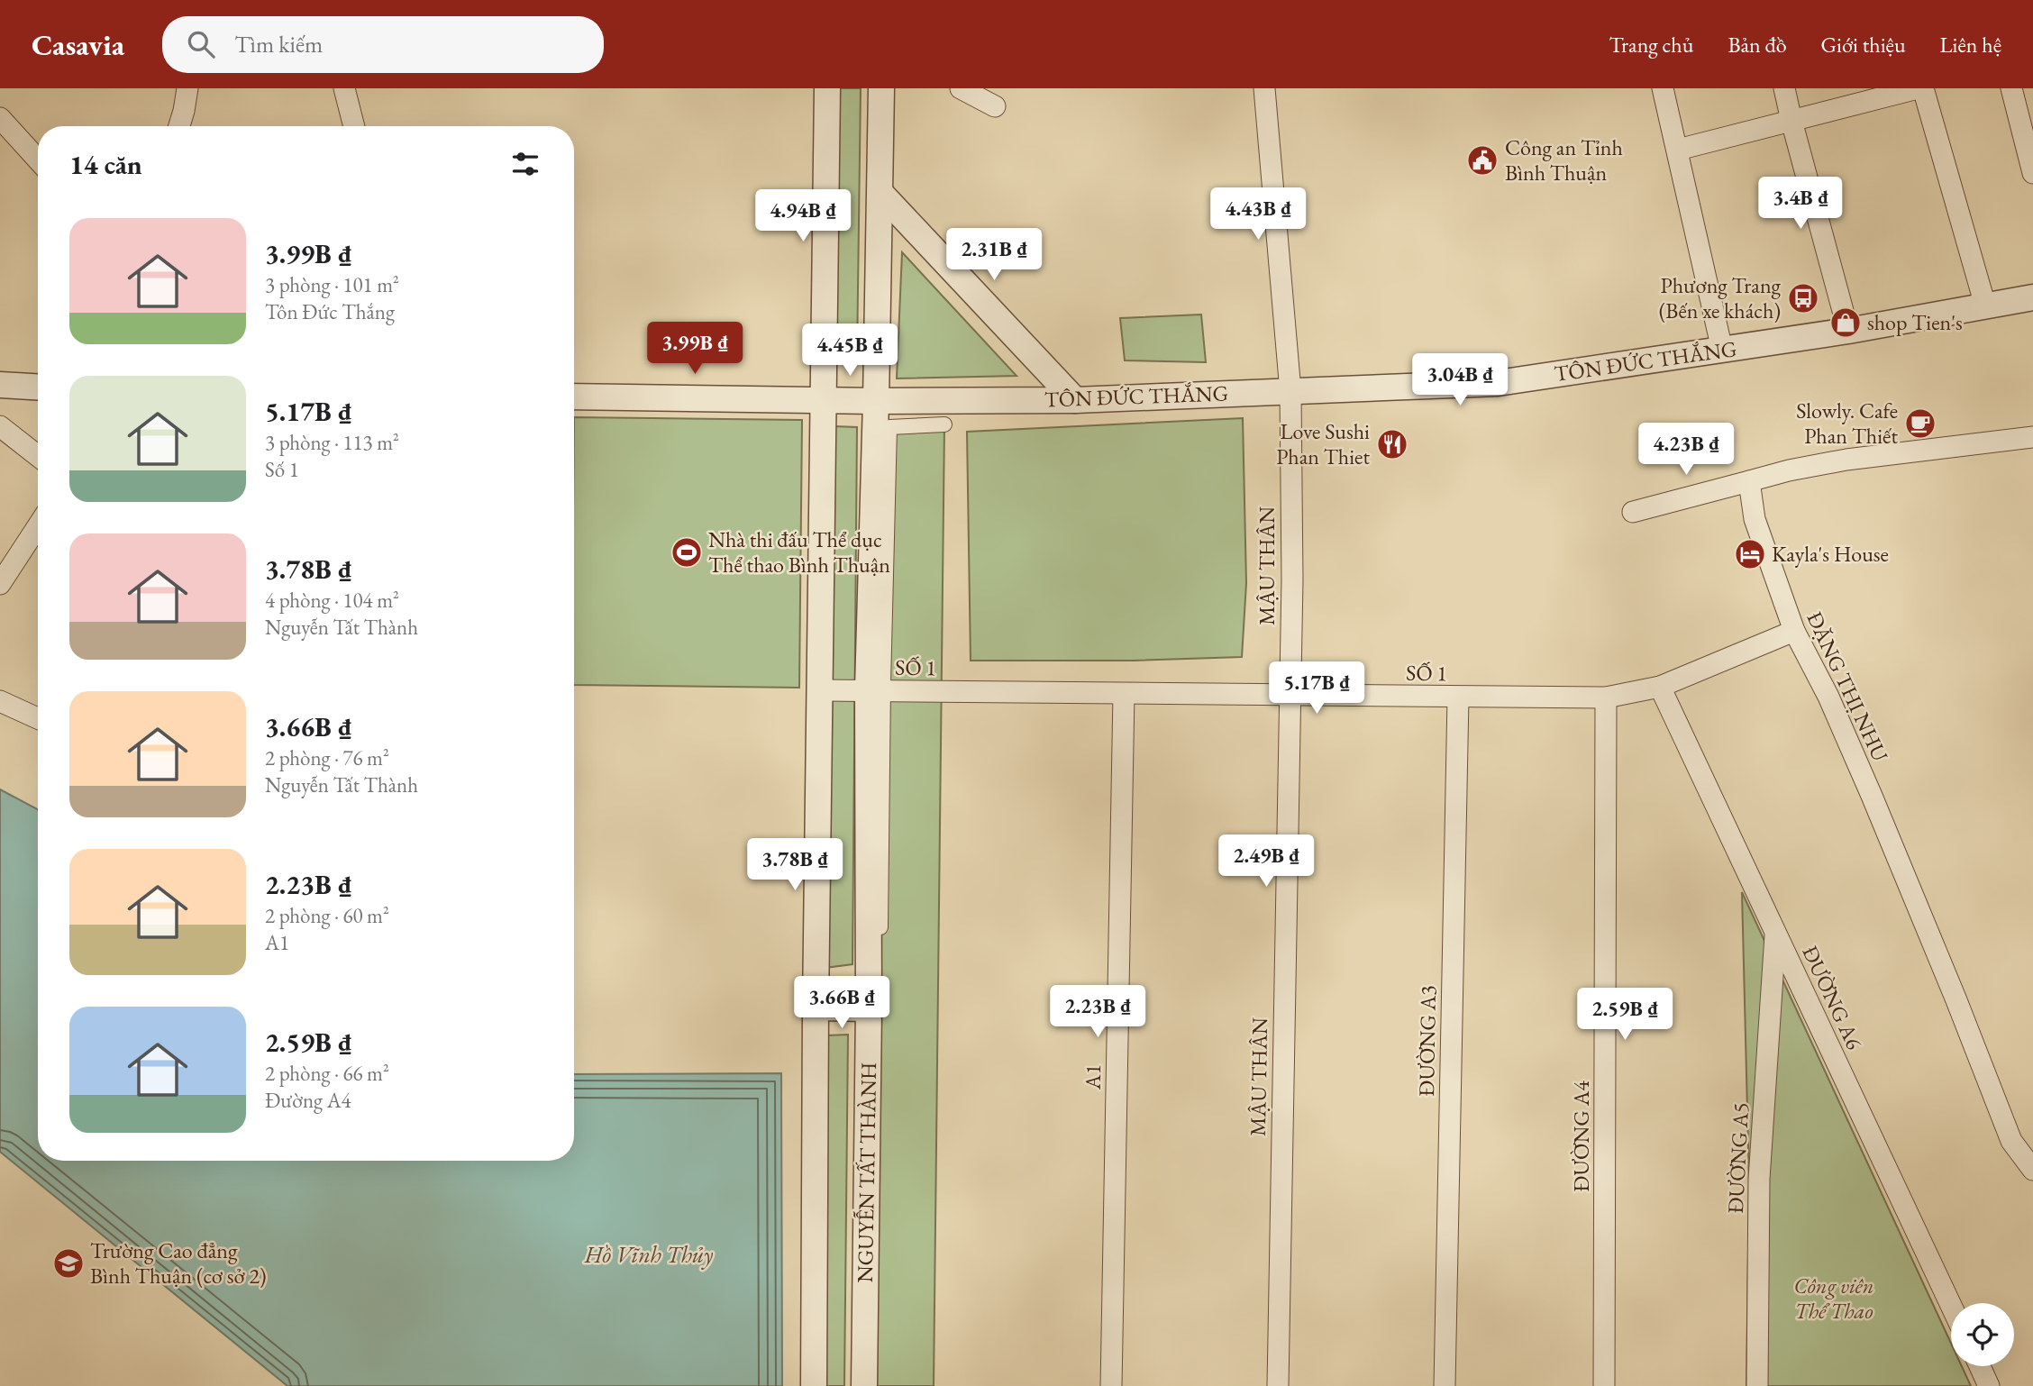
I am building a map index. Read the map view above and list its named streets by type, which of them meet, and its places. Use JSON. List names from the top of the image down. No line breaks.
{"streets":{"street":["TÔN ĐỨC THẮNG","MẬU THÂN","SỐ 1","ĐẶNG THỊ NHU","ĐƯỜNG A6","ĐƯỜNG A3","A1","ĐƯỜNG A4","ĐƯỜNG A5","NGUYỄN TẤT THÀNH"]},"crossings":[["TÔN ĐỨC THẮNG","MẬU THÂN"],["TÔN ĐỨC THẮNG","NGUYỄN TẤT THÀNH"],["MẬU THÂN","SỐ 1"],["SỐ 1","ĐẶNG THỊ NHU"],["SỐ 1","ĐƯỜNG A6"],["SỐ 1","ĐƯỜNG A3"],["SỐ 1","A1"],["SỐ 1","ĐƯỜNG A4"],["SỐ 1","NGUYỄN TẤT THÀNH"],["ĐƯỜNG A6","ĐƯỜNG A5"]],"water":["Hồ Vĩnh Thủy"],"parks":["Công viên Thể Thao"],"places":{"public building":["Công an Tỉnh Bình Thuận"],"bus stop":["Phương Trang (Bến xe khách)"],"shop":["shop Tien's"],"cafe":["Slowly. Cafe Phan Thiết"],"restaurant":["Love Sushi Phan Thiet"],"sports":["Nhà thi đấu Thể dục Thể thao Bình Thuận"],"hotel":["Kayla's House"],"school or university":["Trường Cao đẳng Bình Thuận (cơ sở 2)"]},"page":{"header":"Casavia","search":"Tìm kiếm","nav":["Trang chủ","Bản đồ","Giới thiệu","Liên hệ"],"heading":"14 căn","price":["3.4B ₫","4.43B ₫","4.94B ₫","2.31B ₫","3.99B ₫","4.45B ₫","3.04B ₫","4.23B ₫","5.17B ₫","2.49B ₫","3.78B ₫","3.66B ₫","2.23B ₫","2.59B ₫"],"list":[{"name":"3.99B ₫","note":"3 phòng · 101 m² · Tôn Đức Thắng"},{"name":"5.17B ₫","note":"3 phòng · 113 m² · Số 1"},{"name":"3.78B ₫","note":"4 phòng · 104 m² · Nguyễn Tất Thành"},{"name":"3.66B ₫","note":"2 phòng · 76 m² · Nguyễn Tất Thành"},{"name":"2.23B ₫","note":"2 phòng · 60 m² · A1"},{"name":"2.59B ₫","note":"2 phòng · 66 m² · Đường A4"}]}}
